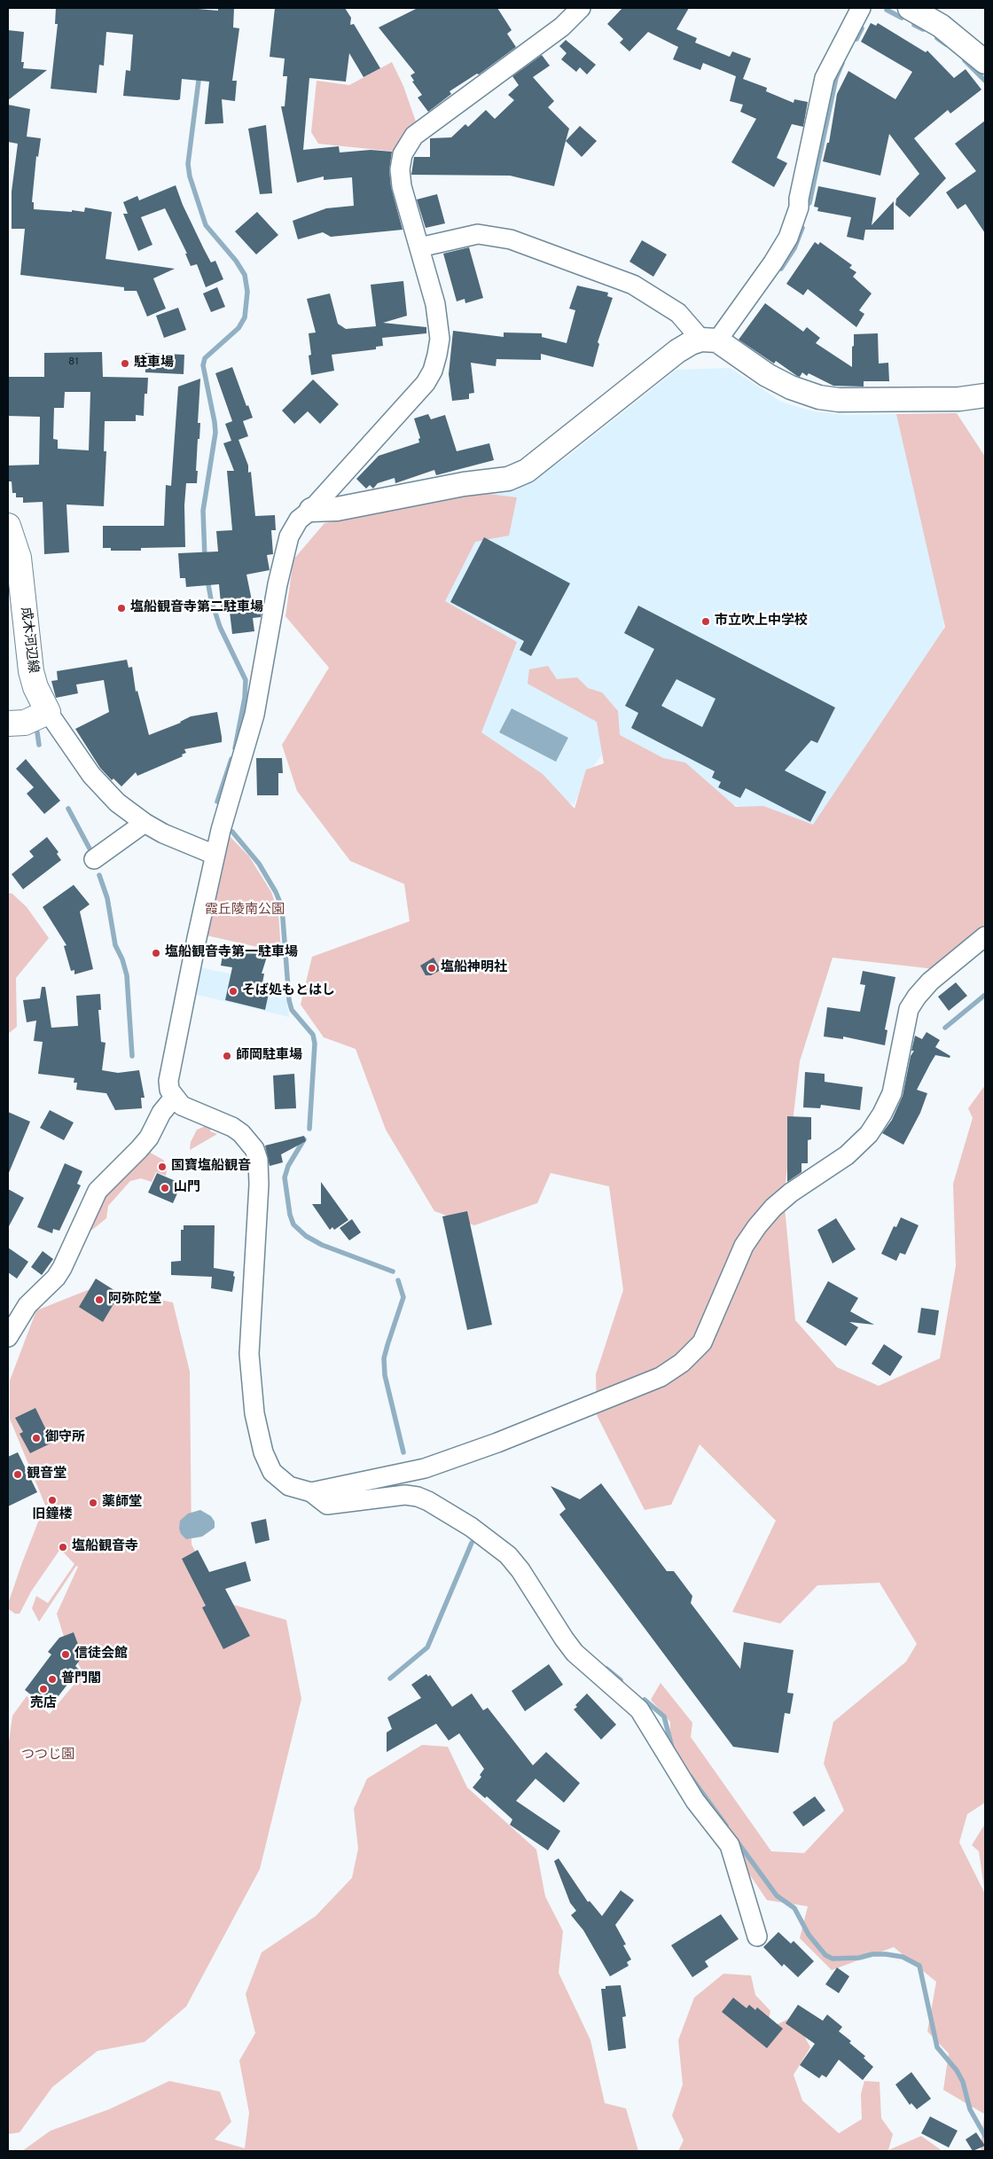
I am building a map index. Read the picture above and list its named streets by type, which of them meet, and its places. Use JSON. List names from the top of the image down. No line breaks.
{"streets":{"main road":["成木河辺線"]},"parks":["霞丘陵南公園","つつじ園"],"places":["駐車場","塩船観音寺第二駐車場","市立吹上中学校","塩船観音寺第一駐車場","塩船神明社","そば処もとはし","師岡駐車場","国寶塩船観音","山門","阿弥陀堂","御守所","観音堂","旧鐘楼","薬師堂","塩船観音寺","信徒会館","普門閣","売店"],"house_numbers":["81"]}
